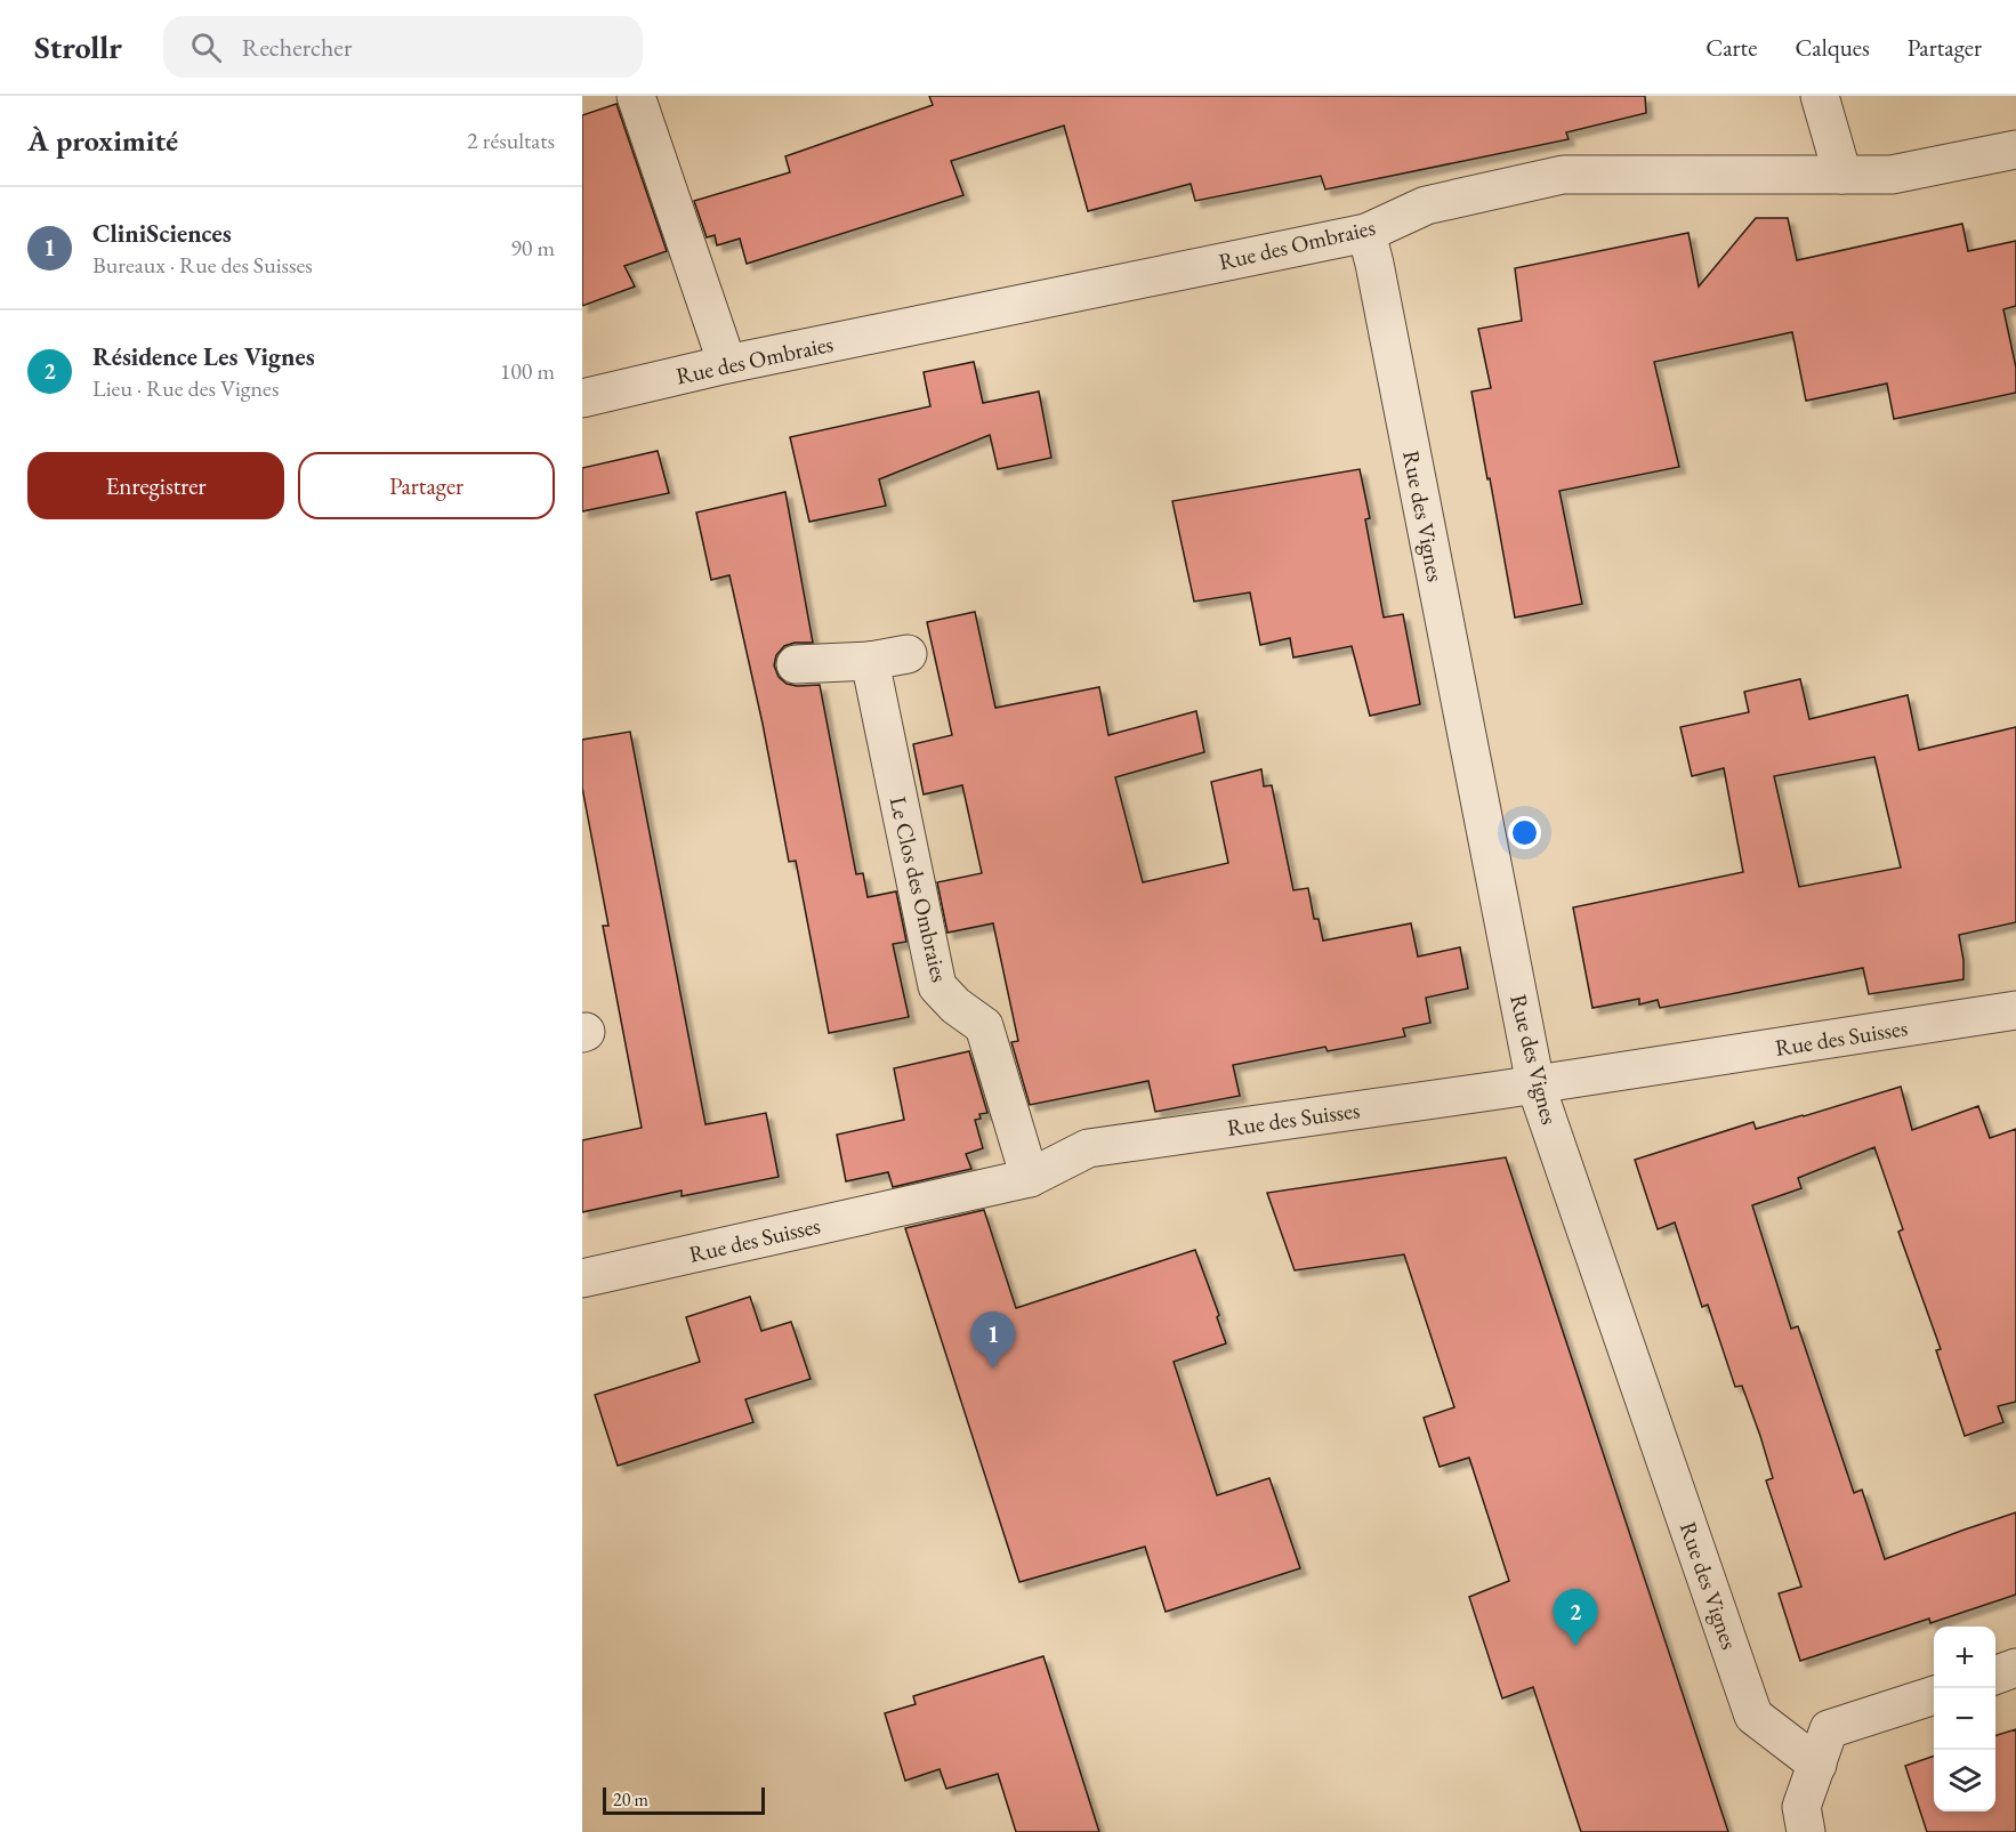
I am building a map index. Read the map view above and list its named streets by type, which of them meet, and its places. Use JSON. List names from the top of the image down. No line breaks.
{"streets":{"street":["Rue des Ombraies","Rue des Vignes","Le Clos des Ombraies","Rue des Suisses"]},"crossings":[["Rue des Ombraies","Rue des Vignes"],["Rue des Vignes","Rue des Suisses"],["Le Clos des Ombraies","Rue des Suisses"]],"scale_bar":"20 m","page":{"header":"Strollr","search":"Rechercher","nav":["Carte","Calques","Partager"],"heading":["À proximité","2 résultats"],"list":[{"mark":"1","name":"CliniSciences","note":"Bureaux · Rue des Suisses","value":"90 m"},{"mark":"2","name":"Résidence Les Vignes","note":"Lieu · Rue des Vignes","value":"100 m"}],"buttons":["Enregistrer","Partager"],"pins":["1","2"],"map_buttons":["+","−"],"scale":"20 m"}}
